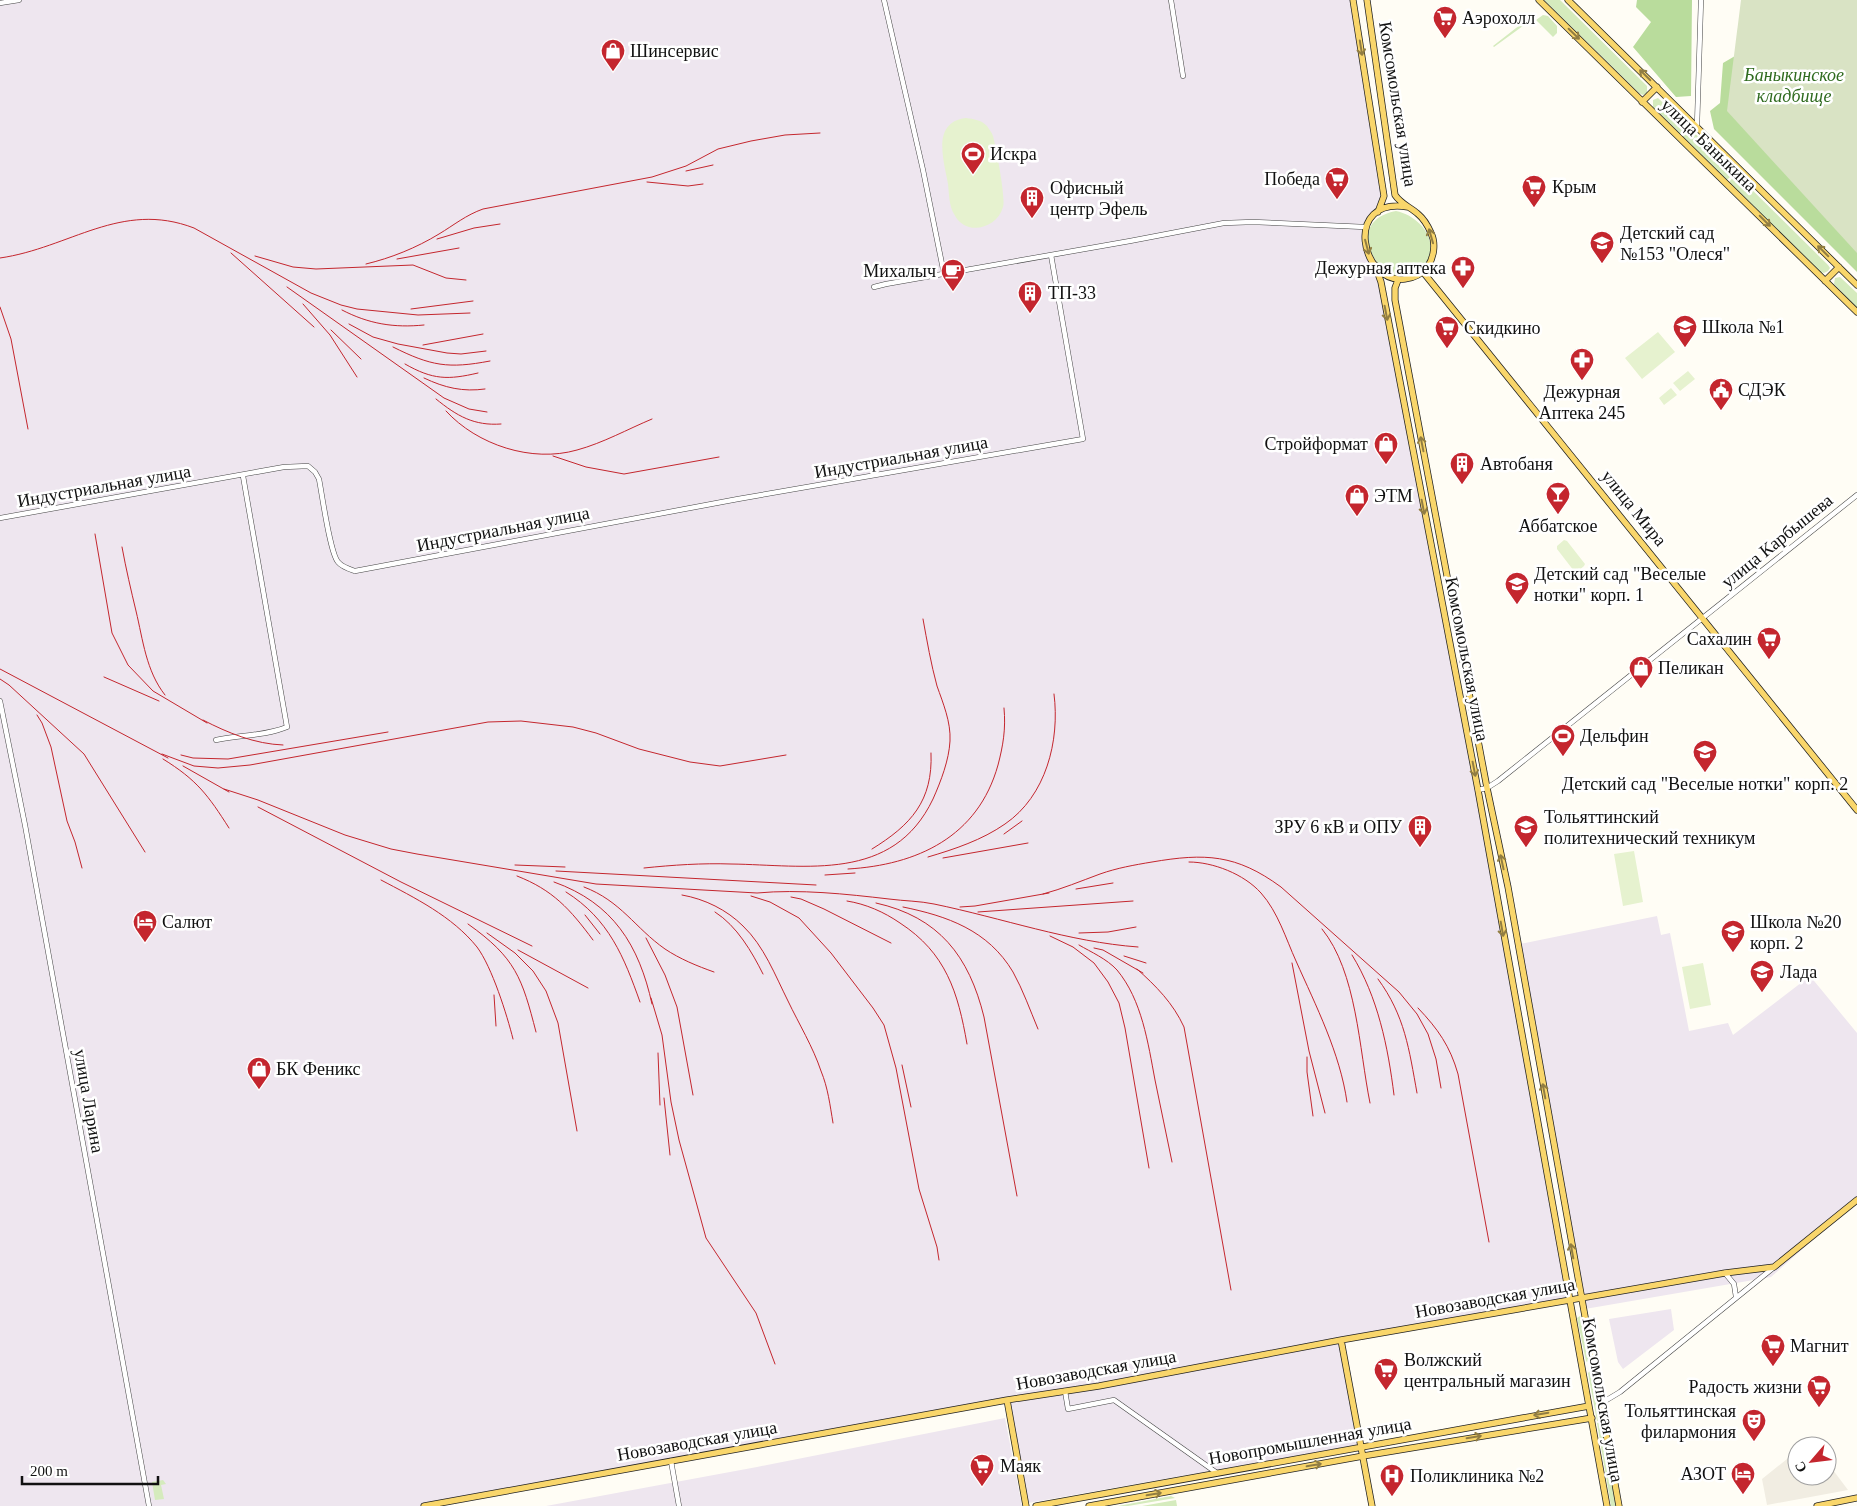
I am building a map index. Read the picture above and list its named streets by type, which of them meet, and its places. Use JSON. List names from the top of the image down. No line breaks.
{"streets":{"main road":["Комсомольская улица","улица Баныкина","улица Мира","Новозаводская улица","Новопромышленная улица"],"street":["Индустриальная улица","улица Карбышева","улица Ларина"]},"crossings":[["Комсомольская улица","улица Мира"],["Комсомольская улица","улица Карбышева"],["Комсомольская улица","Новозаводская улица"],["Комсомольская улица","Новопромышленная улица"],["улица Мира","улица Карбышева"]],"parks":["Баныкинское кладбище"],"places":{"supermarket":["Аэрохолл","Победа","Крым","Скидкино","Сахалин","Магнит","Волжский центральный магазин","Радость жизни","Маяк"],"shop":["Шинсервис","Стройформат","ЭТМ","Пеликан","БК Феникс"],"sports":["Искра","Дельфин"],"building":["Офисный центр Эфель","ТП-33","Автобаня","ЗРУ 6 кВ и ОПУ"],"school or university":["Детский сад №153 \"Олеся\"","Школа №1","Детский сад \"Веселые нотки\" корп. 1","Детский сад \"Веселые нотки\" корп. 2","Тольяттинский политехнический техникум","Школа №20 корп. 2","Лада"],"pharmacy":["Дежурная аптека","Дежурная Аптека 245"],"cafe":["Михалыч"],"public building":["СДЭК"],"bar":["Аббатское"],"hotel":["Салют","АЗОТ"],"theatre":["Тольяттинская филармония"],"hospital":["Поликлиника №2"]},"scale_bar":"200 m","north":"bottom left"}
